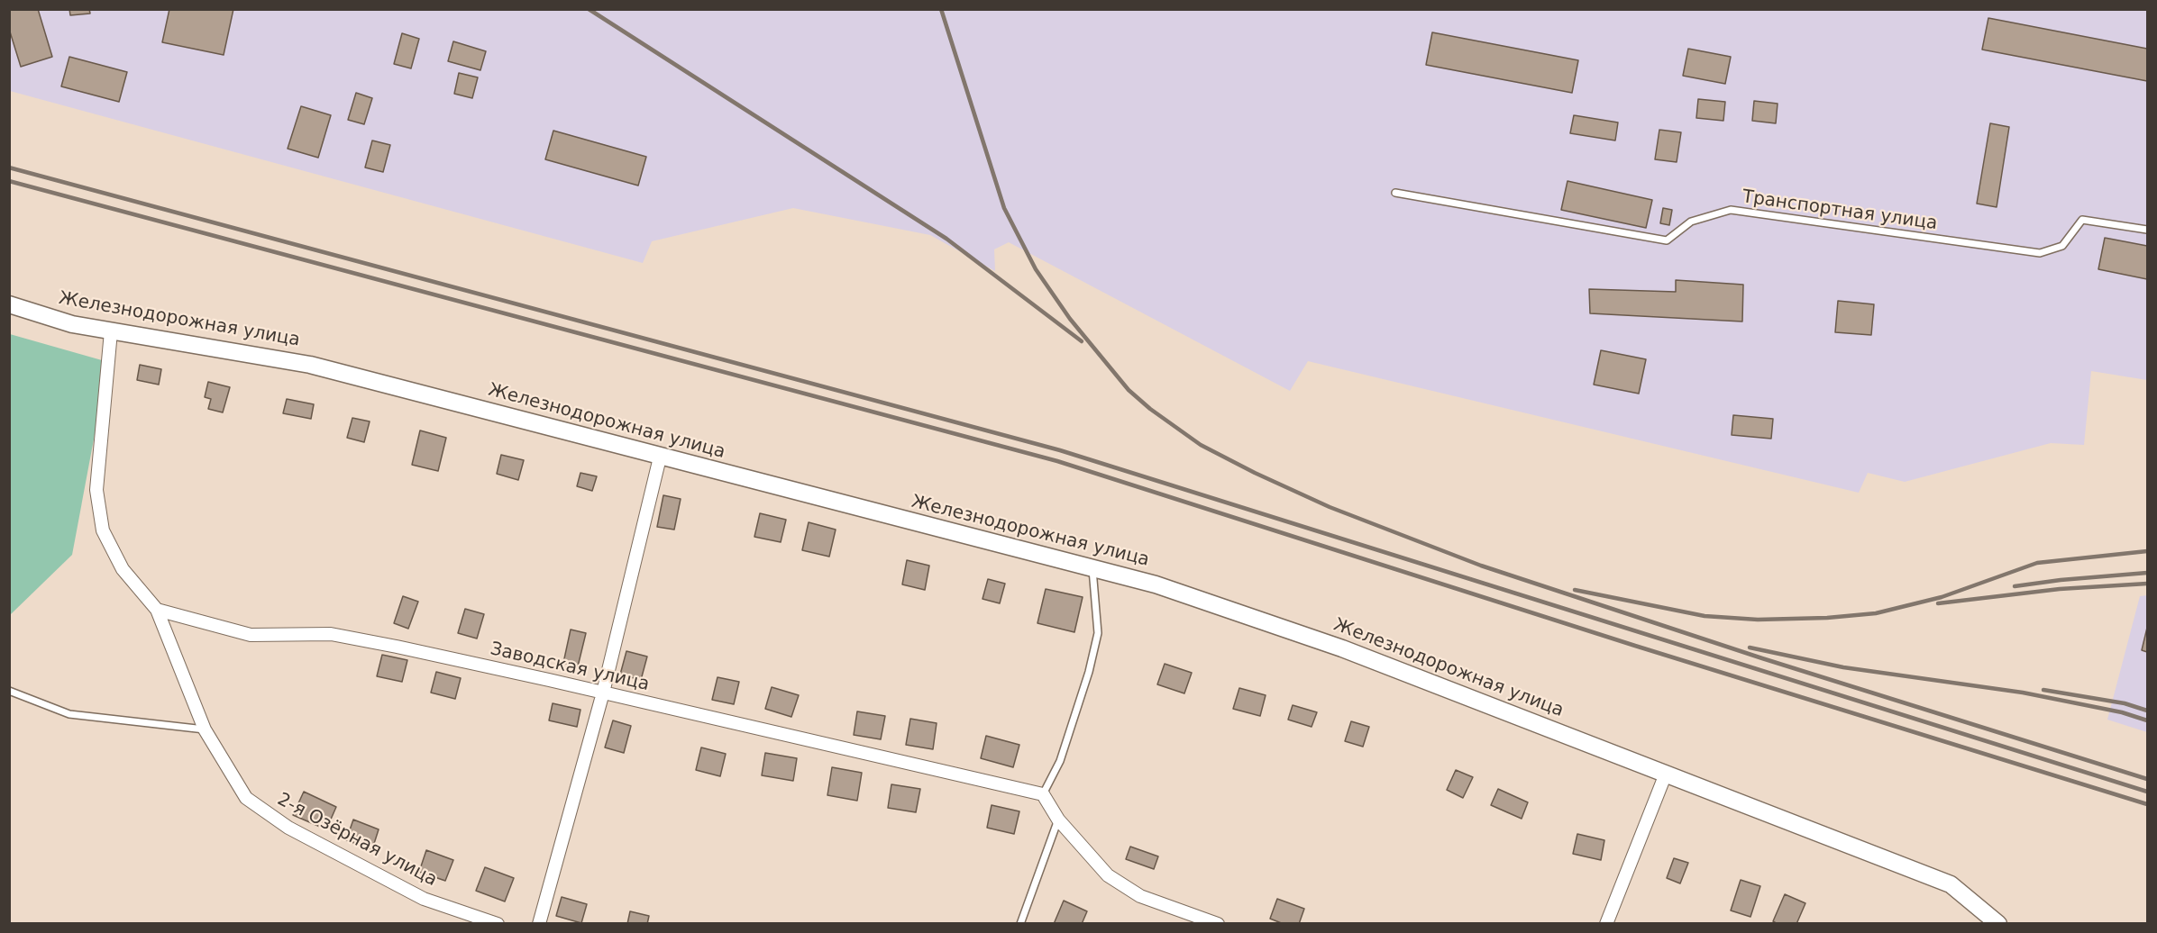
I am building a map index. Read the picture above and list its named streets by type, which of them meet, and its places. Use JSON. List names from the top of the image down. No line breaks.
{"streets":{"street":["Железнодорожная улица","Заводская улица","2-я Озёрная улица"],"lane":["Транспортная улица"]},"crossings":[["Заводская улица","2-я Озёрная улица"]]}
